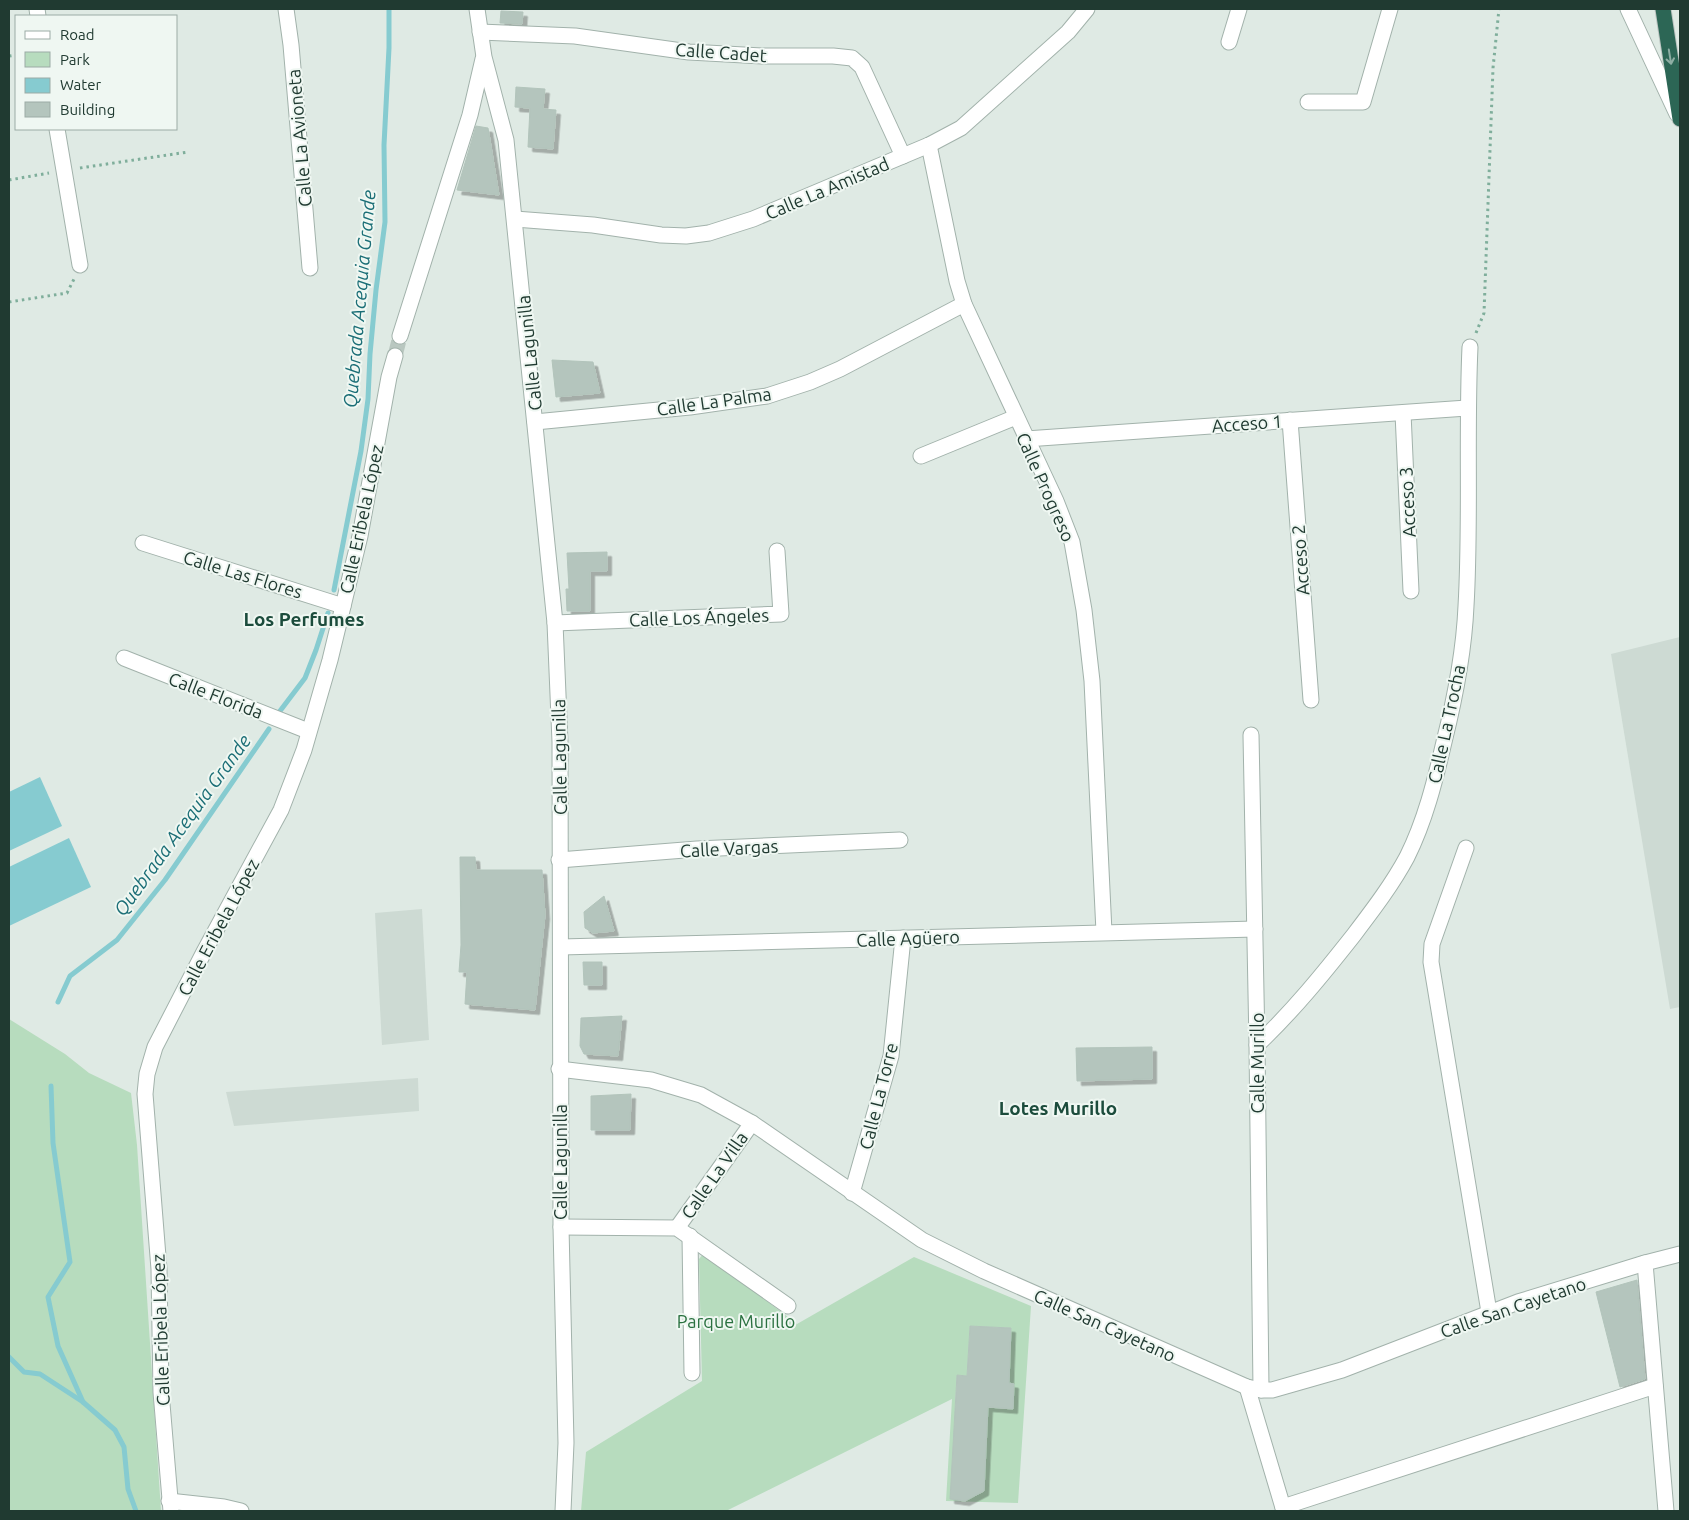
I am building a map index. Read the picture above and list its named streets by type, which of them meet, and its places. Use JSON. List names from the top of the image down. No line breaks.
{"streets":{"street":["Calle Cadet","Calle La Avioneta","Calle La Amistad","Calle Lagunilla","Calle La Palma","Acceso 1","Calle Progreso","Acceso 3","Calle Eribela López","Acceso 2","Calle Las Flores","Calle Los Ángeles","Calle Florida","Calle La Trocha","Calle Vargas","Calle Agüero","Calle Murillo","Calle La Torre","Calle La Villa","Calle San Cayetano"]},"crossings":[["Calle Cadet","Calle La Amistad"],["Calle Cadet","Calle Lagunilla"],["Calle La Amistad","Calle Lagunilla"],["Calle La Amistad","Calle Progreso"],["Calle Lagunilla","Calle La Palma"],["Calle Lagunilla","Calle Los Ángeles"],["Calle Lagunilla","Calle Vargas"],["Calle Lagunilla","Calle Agüero"],["Calle Lagunilla","Calle La Villa"],["Calle Lagunilla","Calle San Cayetano"],["Calle La Palma","Calle Progreso"],["Acceso 1","Calle Progreso"],["Acceso 1","Acceso 3"],["Acceso 1","Acceso 2"],["Acceso 1","Calle La Trocha"],["Calle Progreso","Calle Agüero"],["Calle Eribela López","Calle Las Flores"],["Calle Eribela López","Calle Florida"],["Calle La Trocha","Calle Murillo"],["Calle Agüero","Calle Murillo"],["Calle Agüero","Calle La Torre"],["Calle Murillo","Calle San Cayetano"],["Calle La Torre","Calle San Cayetano"],["Calle La Villa","Calle San Cayetano"]],"districts":["Los Perfumes","Lotes Murillo"],"water":["Quebrada Acequia Grande"],"parks":["Parque Murillo"],"legend":["Road","Park","Water","Building"]}
